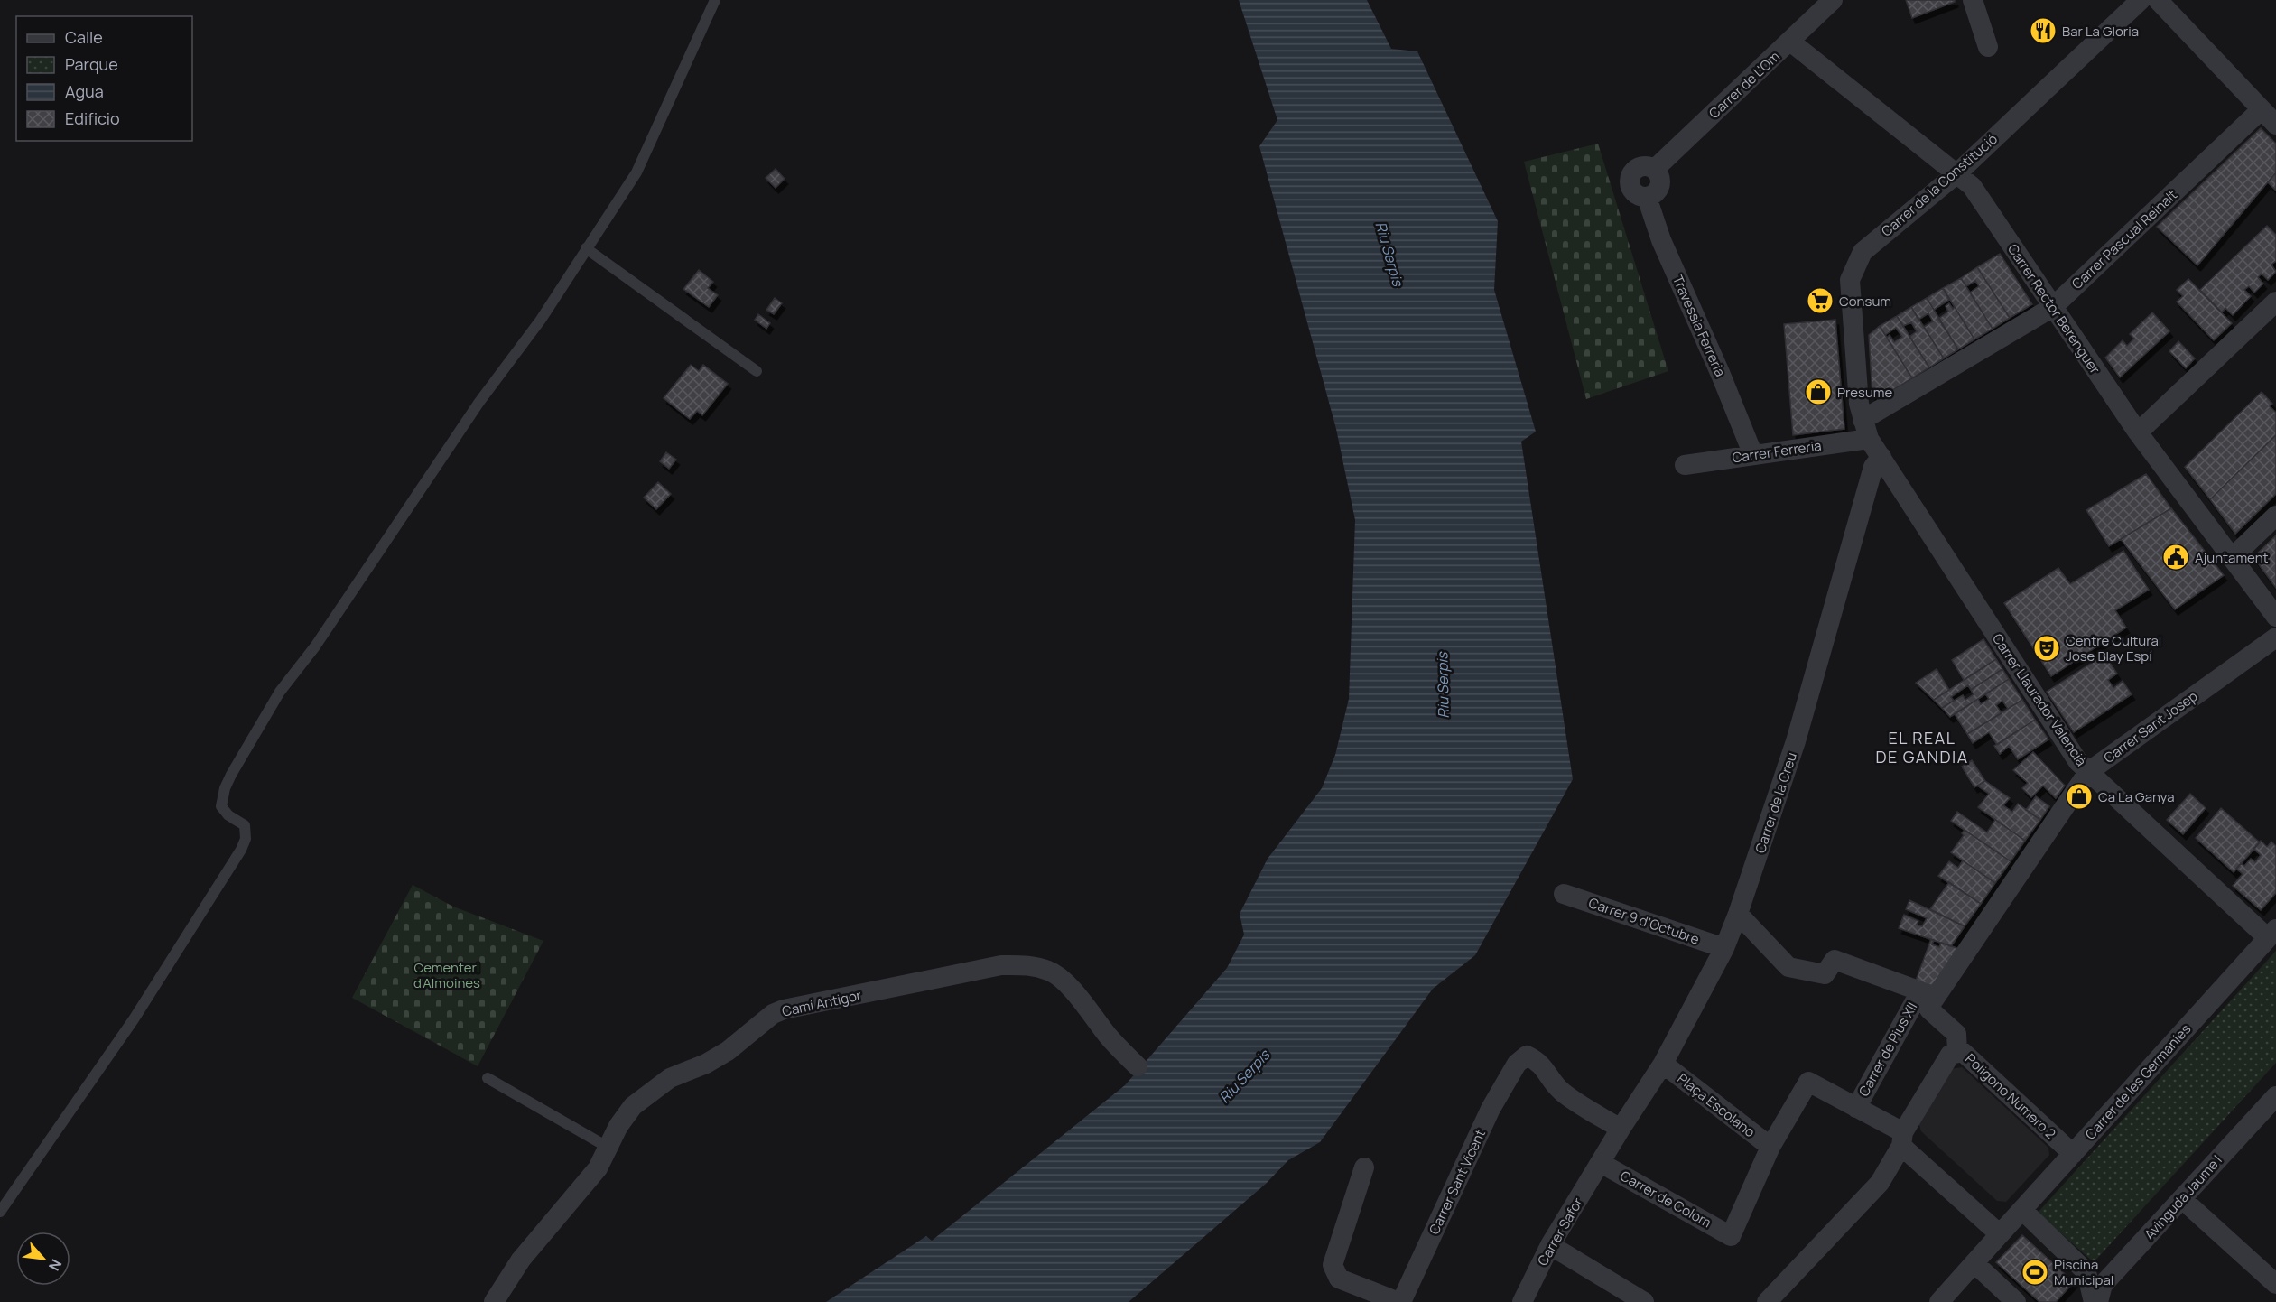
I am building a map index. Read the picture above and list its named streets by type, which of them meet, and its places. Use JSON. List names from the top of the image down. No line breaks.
{"streets":{"street":["Carrer de L'Om","Carrer de la Constitució","Carrer Pascual Reinalt","Carrer Rector Berenguer","Travessia Ferreria","Carrer Ferreria","Carrer Llaurador Valencià","Carrer Sant Josep","Carrer de la Creu","Carrer 9 d'Octubre","Camí Antigor","Carrer de Pius XII","Carrer de les Germanies","Poligono Numero 2","Plaça Escolano","Carrer Sant Vicent","Avinguda Jaume I","Carrer de Colom","Carrer Safor"]},"crossings":[["Carrer de L'Om","Carrer Rector Berenguer"],["Carrer de L'Om","Travessia Ferreria"],["Carrer de la Constitució","Carrer Pascual Reinalt"],["Carrer de la Constitució","Carrer Rector Berenguer"],["Carrer de la Constitució","Carrer Ferreria"],["Carrer de la Constitució","Carrer Llaurador Valencià"],["Carrer Pascual Reinalt","Carrer Rector Berenguer"],["Carrer Pascual Reinalt","Carrer Ferreria"],["Carrer Pascual Reinalt","Carrer Llaurador Valencià"],["Travessia Ferreria","Carrer Ferreria"],["Carrer Ferreria","Carrer Llaurador Valencià"],["Carrer Llaurador Valencià","Carrer Sant Josep"],["Carrer Llaurador Valencià","Carrer de la Creu"],["Carrer Llaurador Valencià","Carrer de les Germanies"],["Carrer Sant Josep","Carrer de Pius XII"],["Carrer de la Creu","Carrer 9 d'Octubre"],["Carrer de la Creu","Plaça Escolano"],["Carrer de la Creu","Carrer Sant Vicent"],["Carrer de la Creu","Carrer Safor"],["Carrer de les Germanies","Poligono Numero 2"],["Plaça Escolano","Carrer de Colom"],["Carrer Sant Vicent","Carrer Safor"],["Carrer de Colom","Carrer Safor"]],"districts":["EL REAL DE GANDIA"],"water":["Riu Serpis"],"parks":["Cementeri d'Almoines"],"places":{"restaurant":["Bar La Gloria"],"supermarket":["Consum"],"shop":["Presume","Ca La Ganya"],"public building":["Ajuntament"],"theatre":["Centre Cultural Jose Blay Espí"],"sports":["Piscina Municipal"]},"legend":["Calle","Parque","Agua","Edificio"],"north":"bottom right"}
